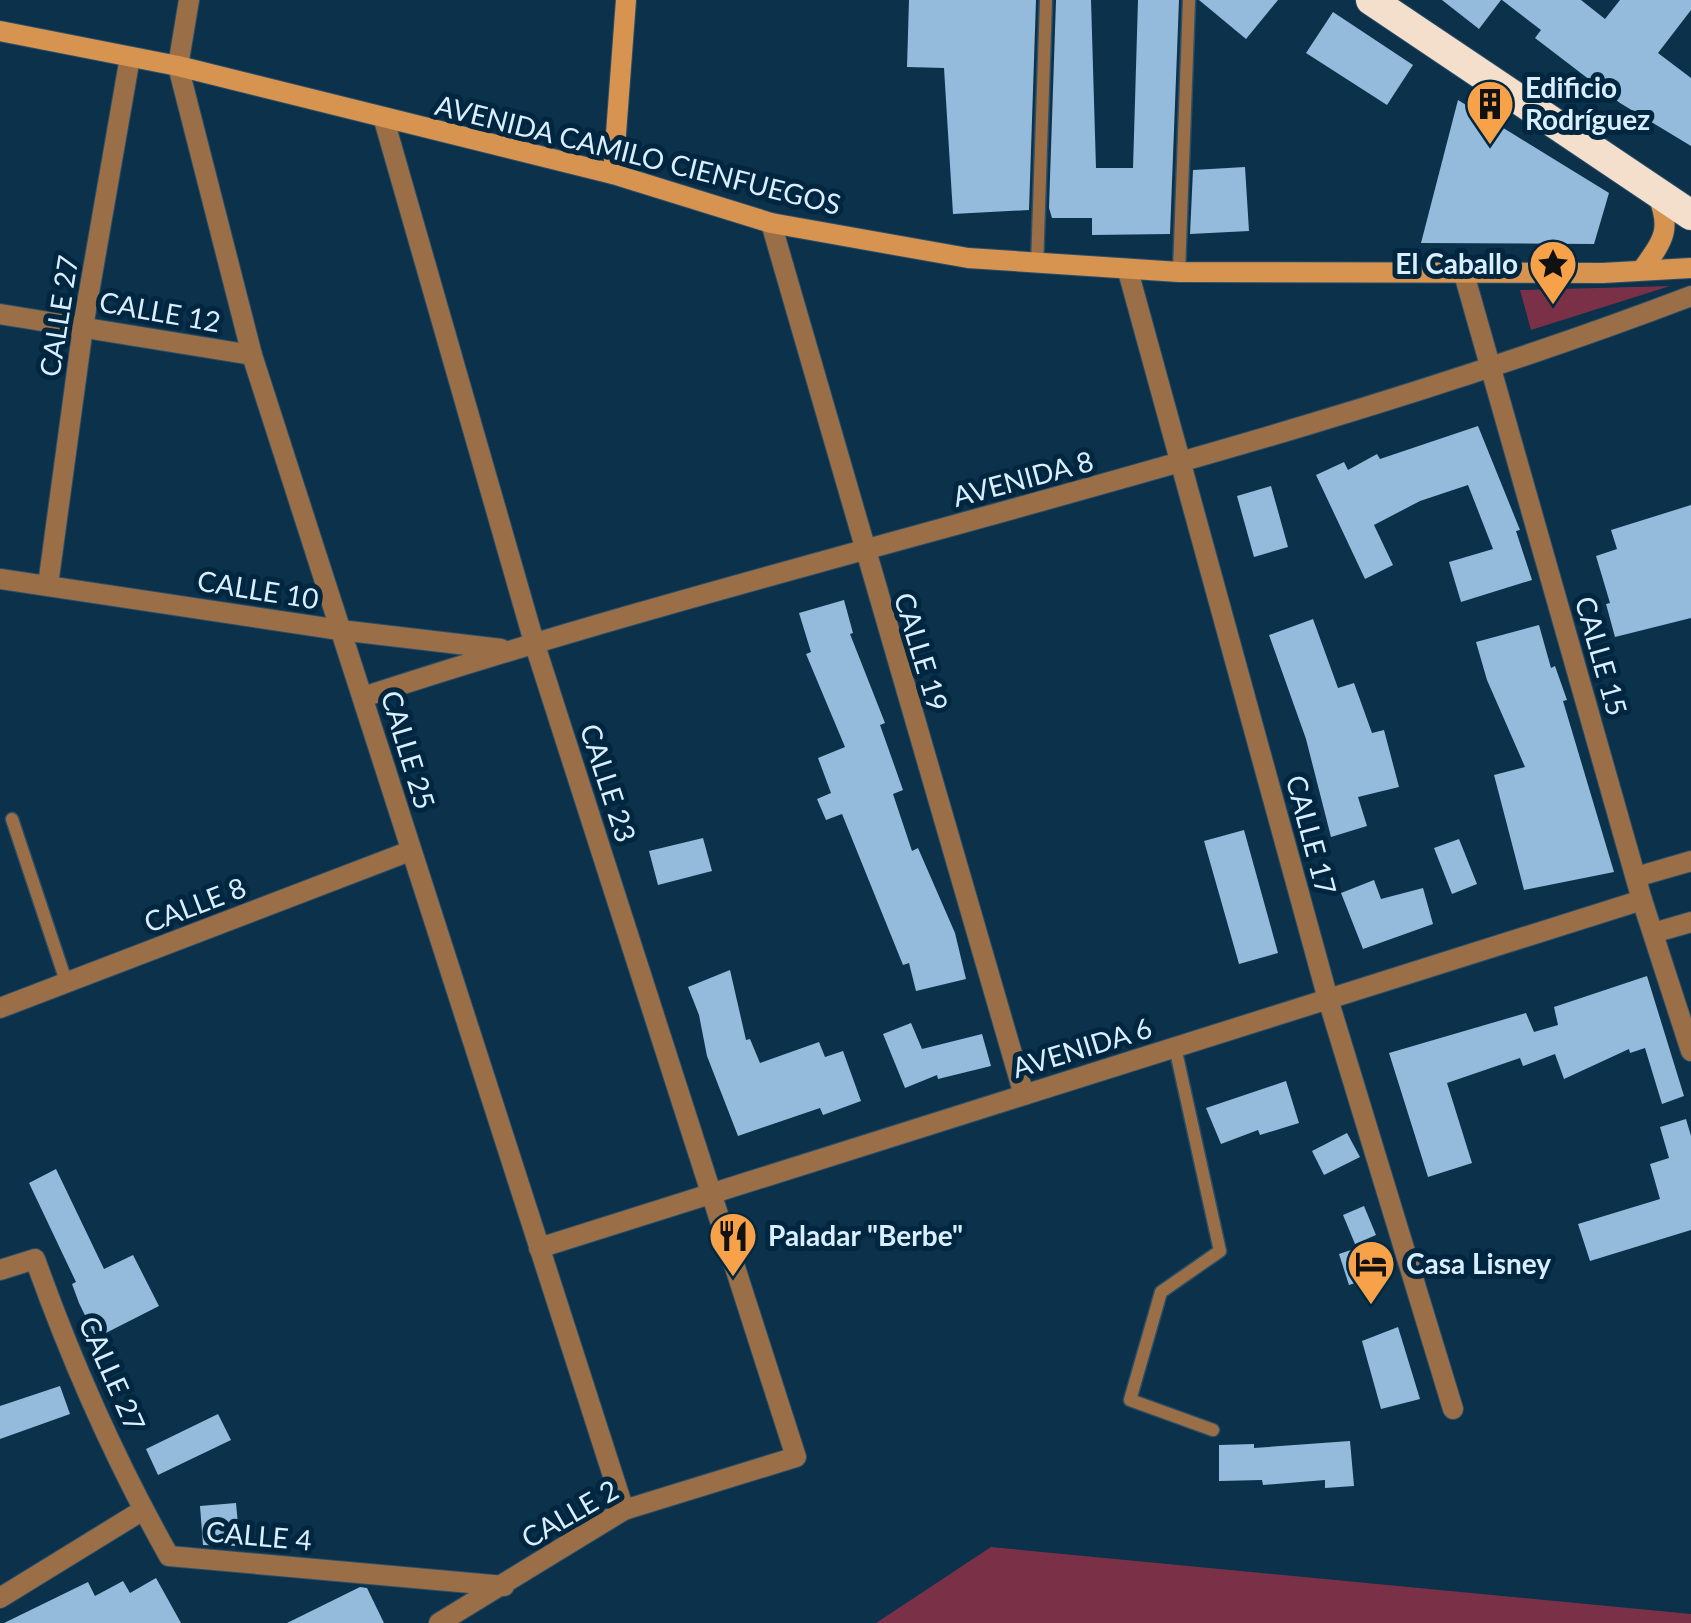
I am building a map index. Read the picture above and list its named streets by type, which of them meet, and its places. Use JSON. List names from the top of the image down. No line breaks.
{"streets":{"main road":["AVENIDA CAMILO CIENFUEGOS"],"street":["CALLE 12","CALLE 27","AVENIDA 8","CALLE 10","CALLE 19","CALLE 15","CALLE 25","CALLE 23","CALLE 17","CALLE 8","AVENIDA 6","CALLE 2","CALLE 4"]},"crossings":[["AVENIDA CAMILO CIENFUEGOS","CALLE 27"],["AVENIDA CAMILO CIENFUEGOS","CALLE 19"],["AVENIDA CAMILO CIENFUEGOS","CALLE 15"],["AVENIDA CAMILO CIENFUEGOS","CALLE 25"],["AVENIDA CAMILO CIENFUEGOS","CALLE 23"],["AVENIDA CAMILO CIENFUEGOS","CALLE 17"],["CALLE 12","CALLE 27"],["CALLE 12","CALLE 25"],["CALLE 27","CALLE 10"],["CALLE 27","CALLE 4"],["AVENIDA 8","CALLE 10"],["AVENIDA 8","CALLE 19"],["AVENIDA 8","CALLE 15"],["AVENIDA 8","CALLE 25"],["AVENIDA 8","CALLE 23"],["AVENIDA 8","CALLE 17"],["CALLE 10","CALLE 25"],["CALLE 19","AVENIDA 6"],["CALLE 15","AVENIDA 6"],["CALLE 25","CALLE 8"],["CALLE 25","AVENIDA 6"],["CALLE 25","CALLE 2"],["CALLE 23","AVENIDA 6"],["CALLE 23","CALLE 2"],["CALLE 17","AVENIDA 6"],["CALLE 2","CALLE 4"]],"places":{"building":["Edificio Rodríguez"],"place":["El Caballo"],"restaurant":["Paladar \"Berbe\""],"hotel":["Casa Lisney"]}}
